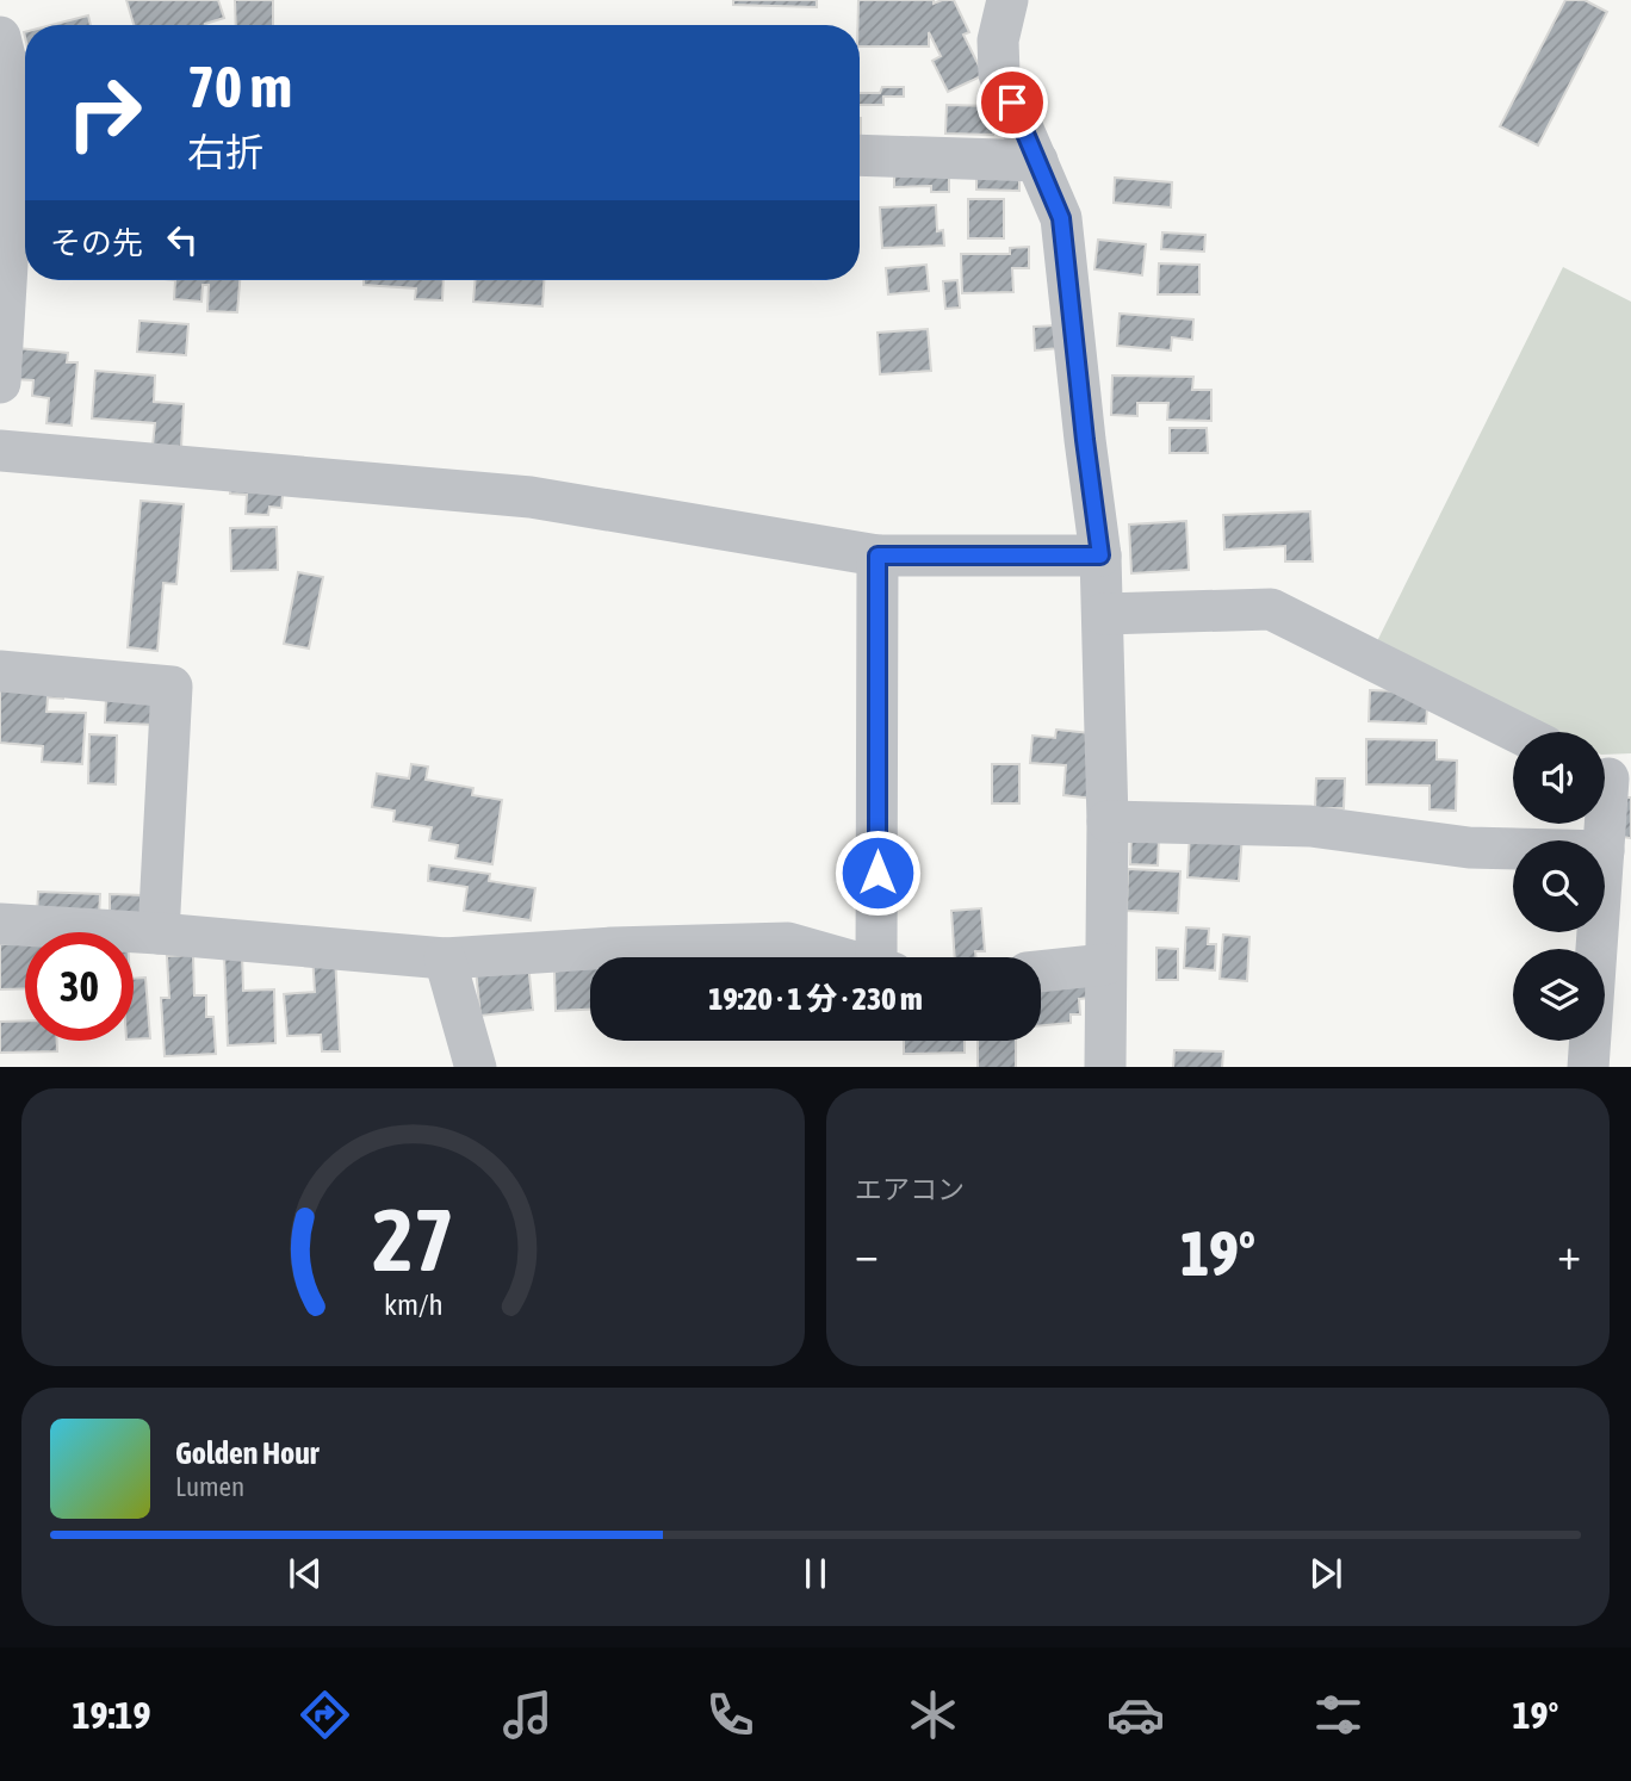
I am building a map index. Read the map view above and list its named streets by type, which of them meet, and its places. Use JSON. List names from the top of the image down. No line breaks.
{"page":{"turn":["70 m","右折"],"then":"その先","limit":"30","trip":"19:20 · 1 分 · 230 m","tile":"エアコン","heat":["−","19°","+"],"song":["Golden Hour","Lumen"],"tabs":["19:19","19°"],"gauge":["27","km/h"]}}
